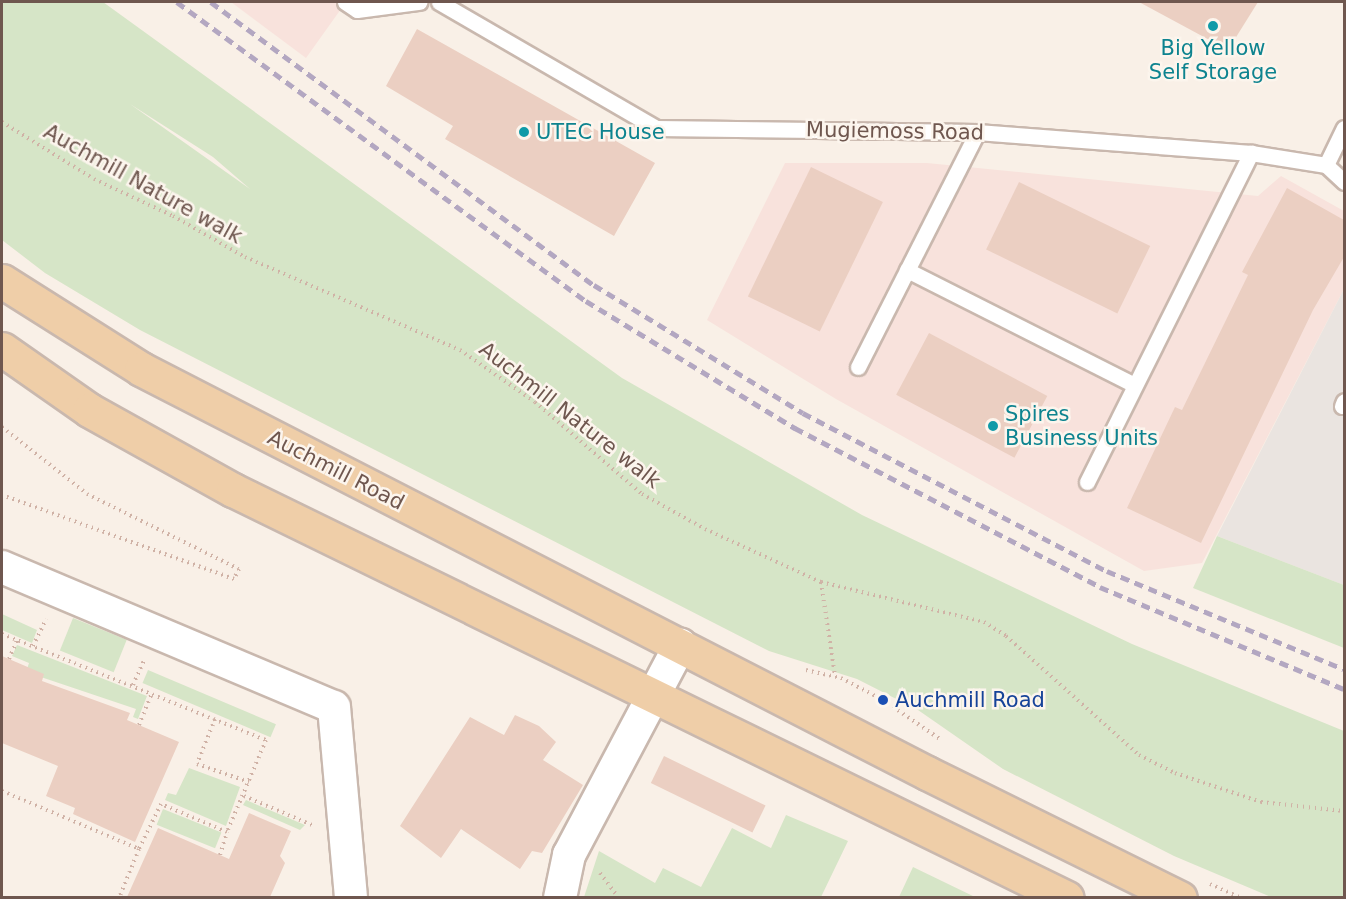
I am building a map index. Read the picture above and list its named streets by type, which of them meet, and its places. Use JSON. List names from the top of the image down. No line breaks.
{"streets":{"main road":["Auchmill Road"],"lane":["Mugiemoss Road"],"path":["Auchmill Nature walk"]},"places":["Big Yellow Self Storage","UTEC House","Spires Business Units","Auchmill Road"]}
